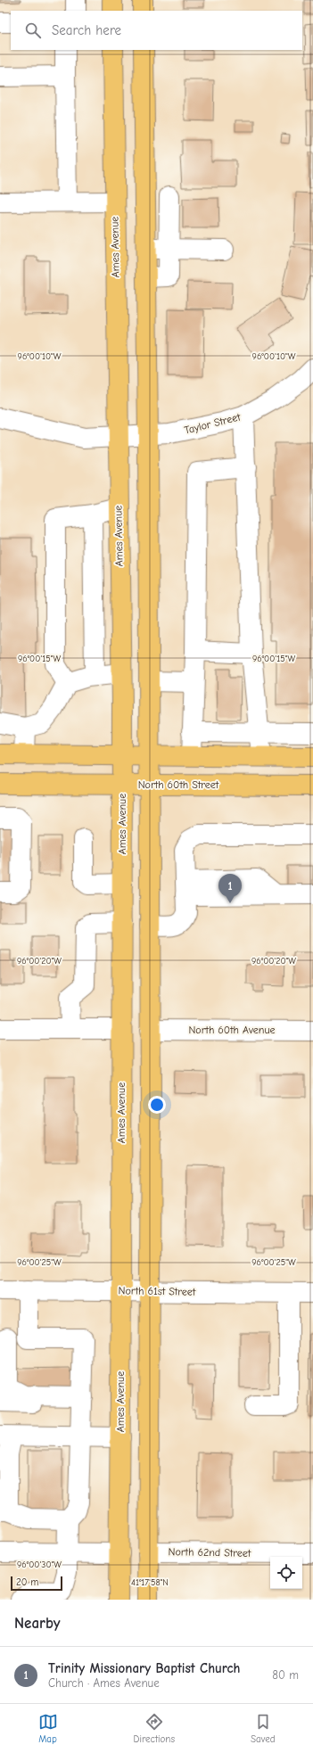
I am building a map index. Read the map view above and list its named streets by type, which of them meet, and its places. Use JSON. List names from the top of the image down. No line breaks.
{"streets":{"main road":["Ames Avenue","North 60th Street"],"street":["Taylor Street","North 60th Avenue","North 61st Street","North 62nd Street"]},"crossings":[["Ames Avenue","Taylor Street"],["Ames Avenue","North 60th Street"],["Ames Avenue","North 61st Street"]],"scale_bar":"20 m","page":{"search":"Search here","pins":"1","scale":"20 m","heading":"Nearby","list":[{"mark":"1","name":"Trinity Missionary Baptist Church","note":"Church · Ames Avenue","value":"80 m"}],"nav":["Map","Directions","Saved"]},"coordinates":["96°00'10\"W","96°00'15\"W","96°00'20\"W","96°00'25\"W","96°00'30\"W","41°17'58\"N"]}
